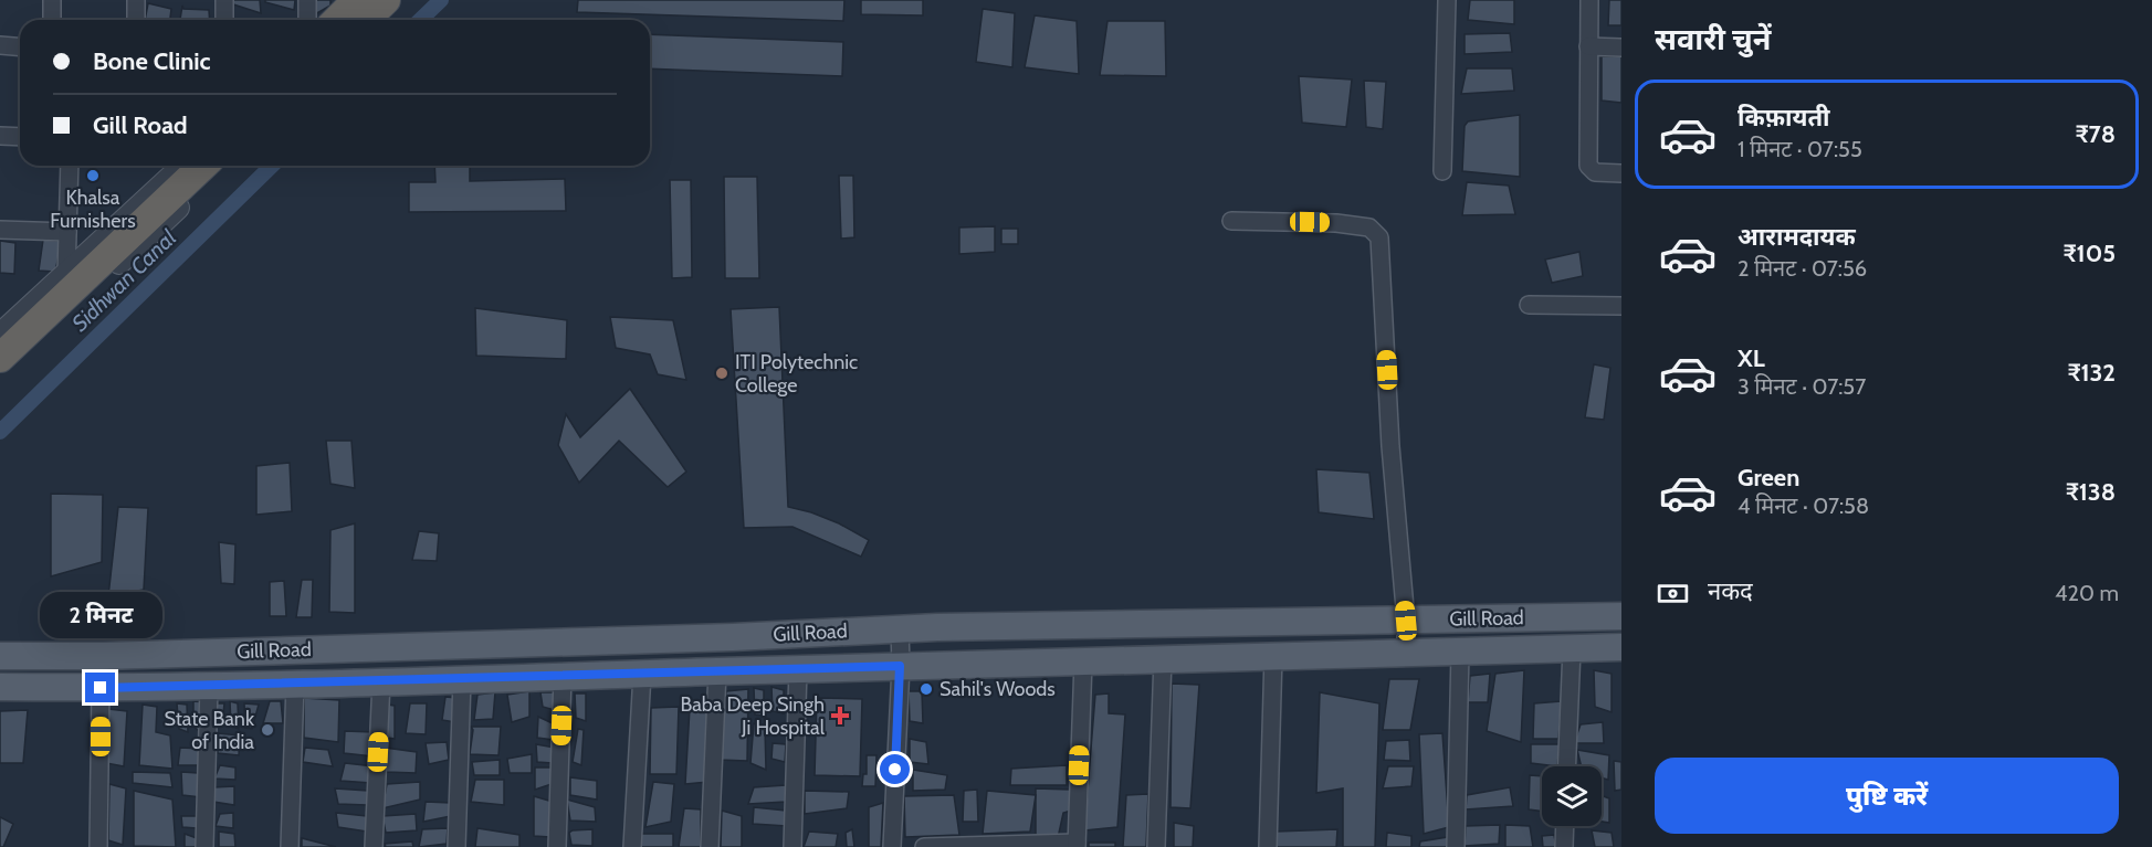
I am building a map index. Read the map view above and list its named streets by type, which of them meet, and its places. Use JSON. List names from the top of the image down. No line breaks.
{"streets":{"main road":["Gill Road"]},"water":["Sidhwan Canal"],"places":{"other":["Khalsa Furnishers","ITI Polytechnic College","Sahil's Woods","State Bank of India"],"health":["Baba Deep Singh Ji Hospital"]},"page":{"heading":"सवारी चुनें","banner":["Bone Clinic","Gill Road"],"list":[{"name":"किफ़ायती","note":"1 मिनट · 07:55","value":"₹78"},{"name":"आरामदायक","note":"2 मिनट · 07:56","value":"₹105"},{"name":"XL","note":"3 मिनट · 07:57","value":"₹132"},{"name":"Green","note":"4 मिनट · 07:58","value":"₹138"}],"pay":["नकद","420 m"],"bubble":"2 मिनट","buttons":"पुष्टि करें"}}
